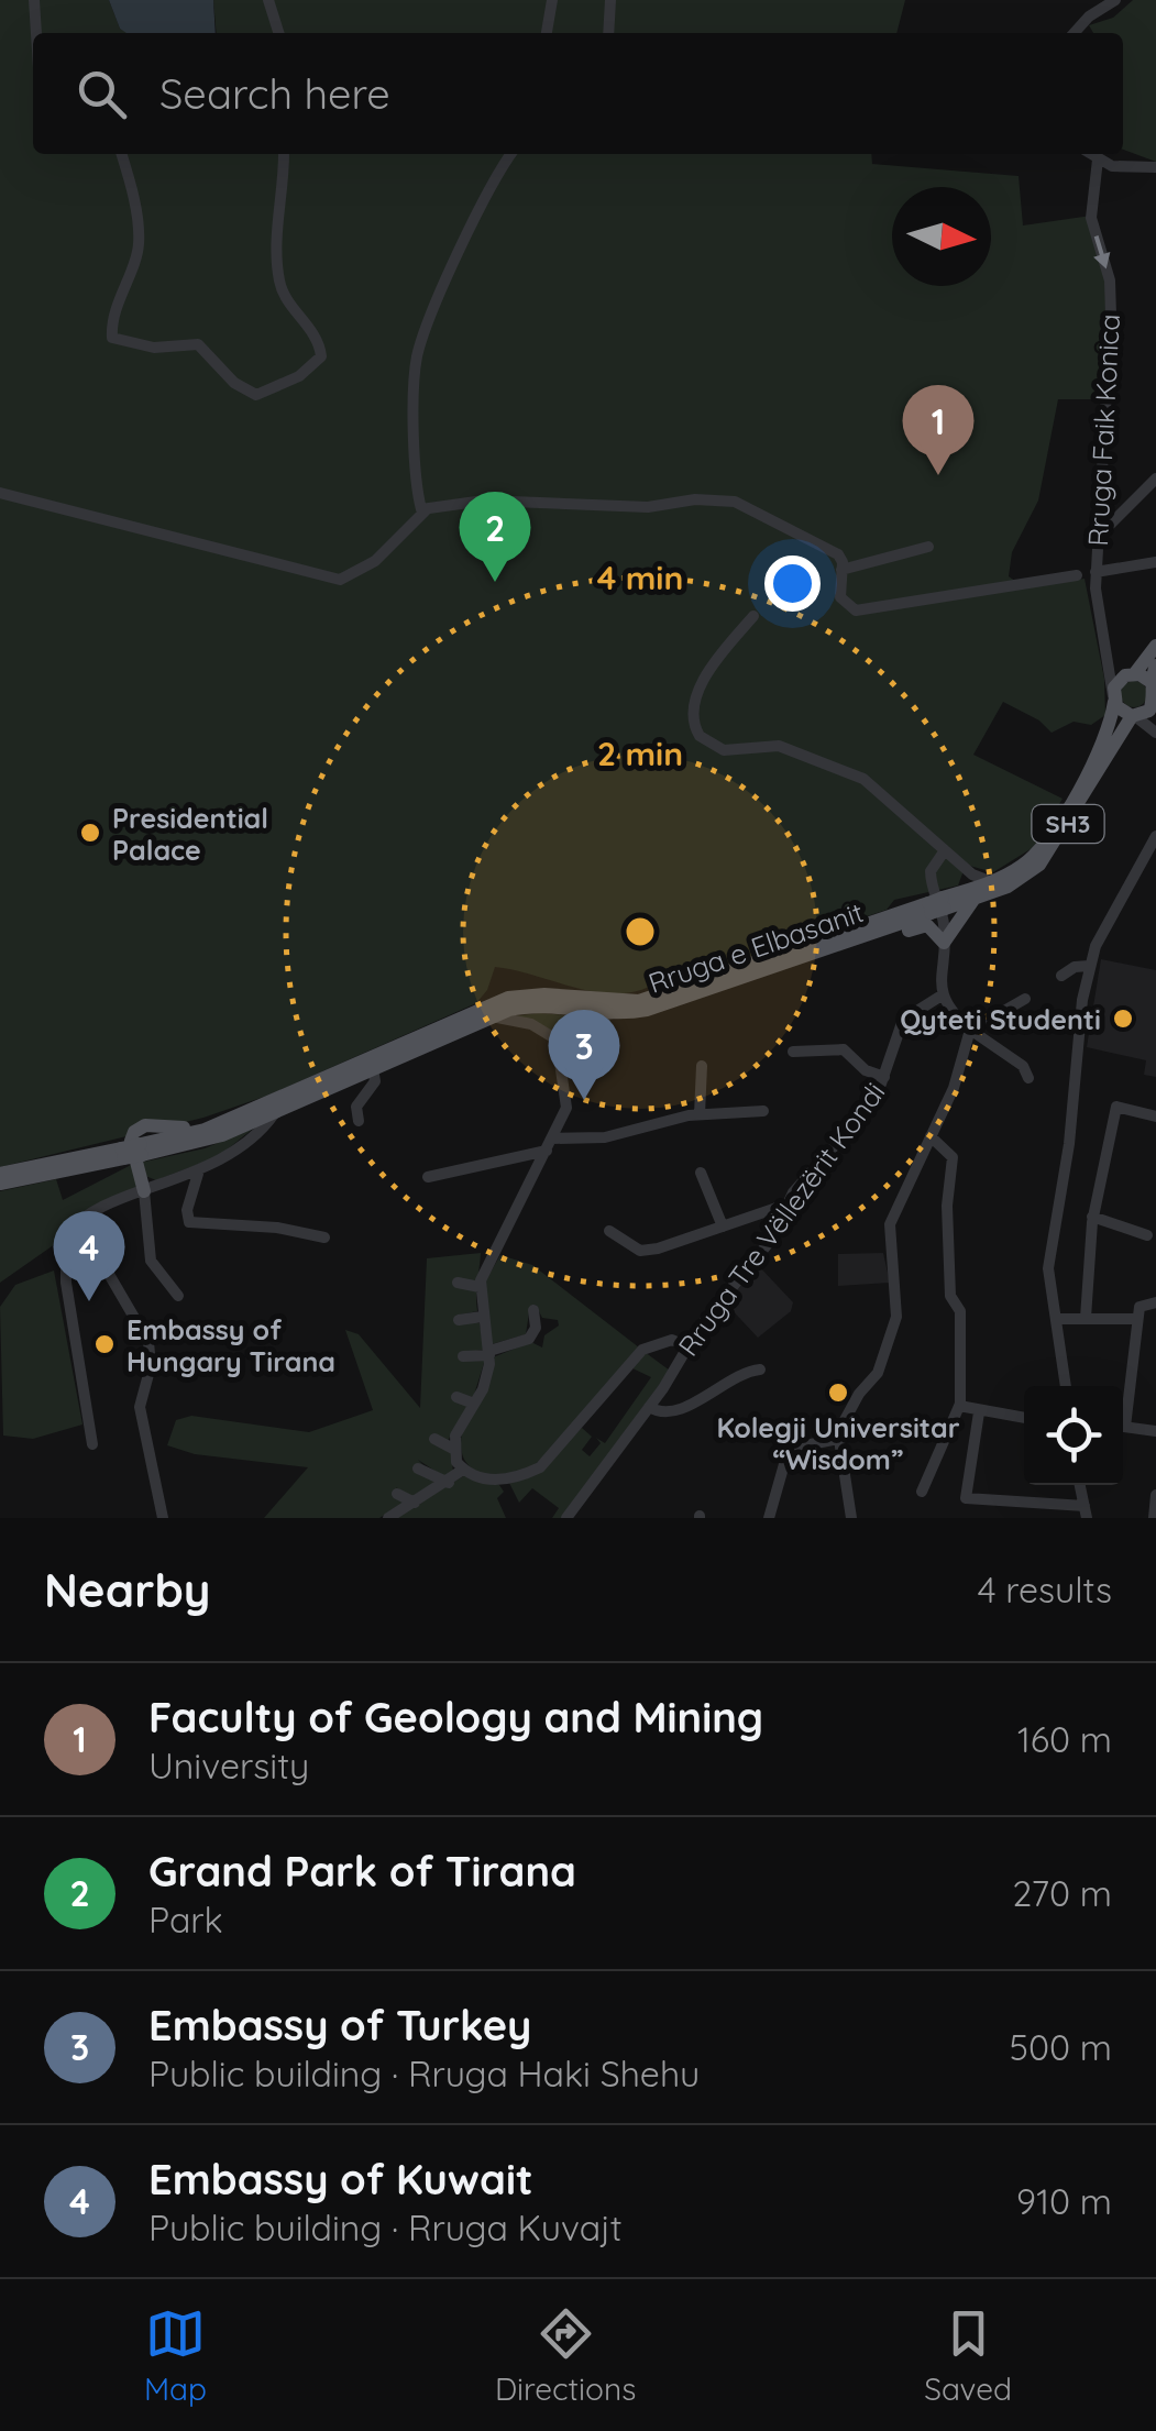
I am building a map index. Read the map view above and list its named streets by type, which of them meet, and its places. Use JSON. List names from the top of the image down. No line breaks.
{"streets":{"main road":["SH3","Rruga e Elbasanit"],"street":["Rruga Faik Konica","Rruga Tre Vëllezërit Kondi"]},"crossings":[["Rruga Faik Konica","SH3"],["Rruga Faik Konica","Rruga e Elbasanit"],["SH3","Rruga e Elbasanit"]],"one_way":["Rruga Faik Konica"],"places":["Presidential Palace","Qyteti Studenti","Embassy of Hungary Tirana","Kolegji Universitar “Wisdom”"],"north":"right","page":{"search":"Search here","pins":["1","2","3","4"],"heading":["Nearby","4 results"],"list":[{"mark":"1","name":"Faculty of Geology and Mining","note":"University","value":"160 m"},{"mark":"2","name":"Grand Park of Tirana","note":"Park","value":"270 m"},{"mark":"3","name":"Embassy of Turkey","note":"Public building · Rruga Haki Shehu","value":"500 m"},{"mark":"4","name":"Embassy of Kuwait","note":"Public building · Rruga Kuvajt","value":"910 m"}],"nav":["Map","Directions","Saved"]},"rings":["4 min","2 min"]}
